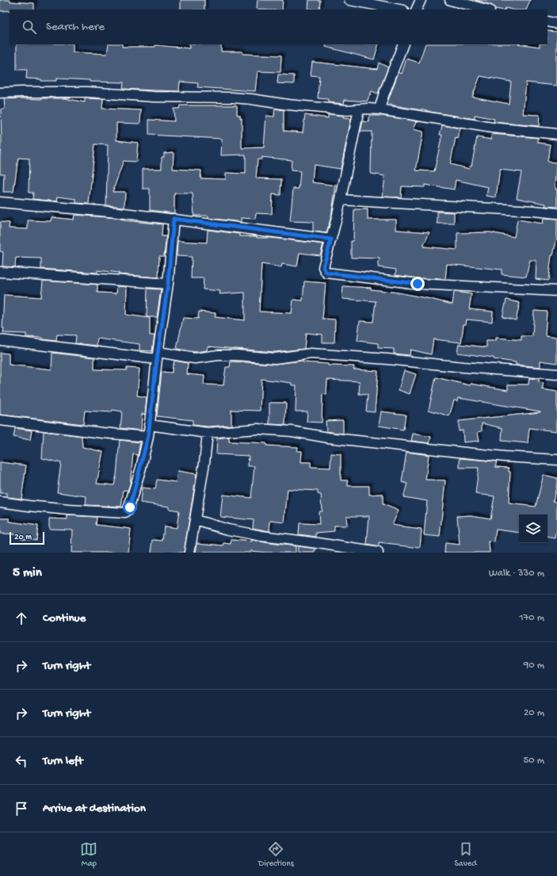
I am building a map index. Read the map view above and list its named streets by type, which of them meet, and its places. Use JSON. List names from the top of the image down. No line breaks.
{"scale_bar":"20 m","page":{"search":"Search here","scale":"20 m","heading":["5 min","Walk · 330 m"],"list":[["Continue","170 m"],["Turn right","90 m"],["Turn right","20 m"],["Turn left","50 m"],"Arrive at destination"],"nav":["Map","Directions","Saved"]}}
